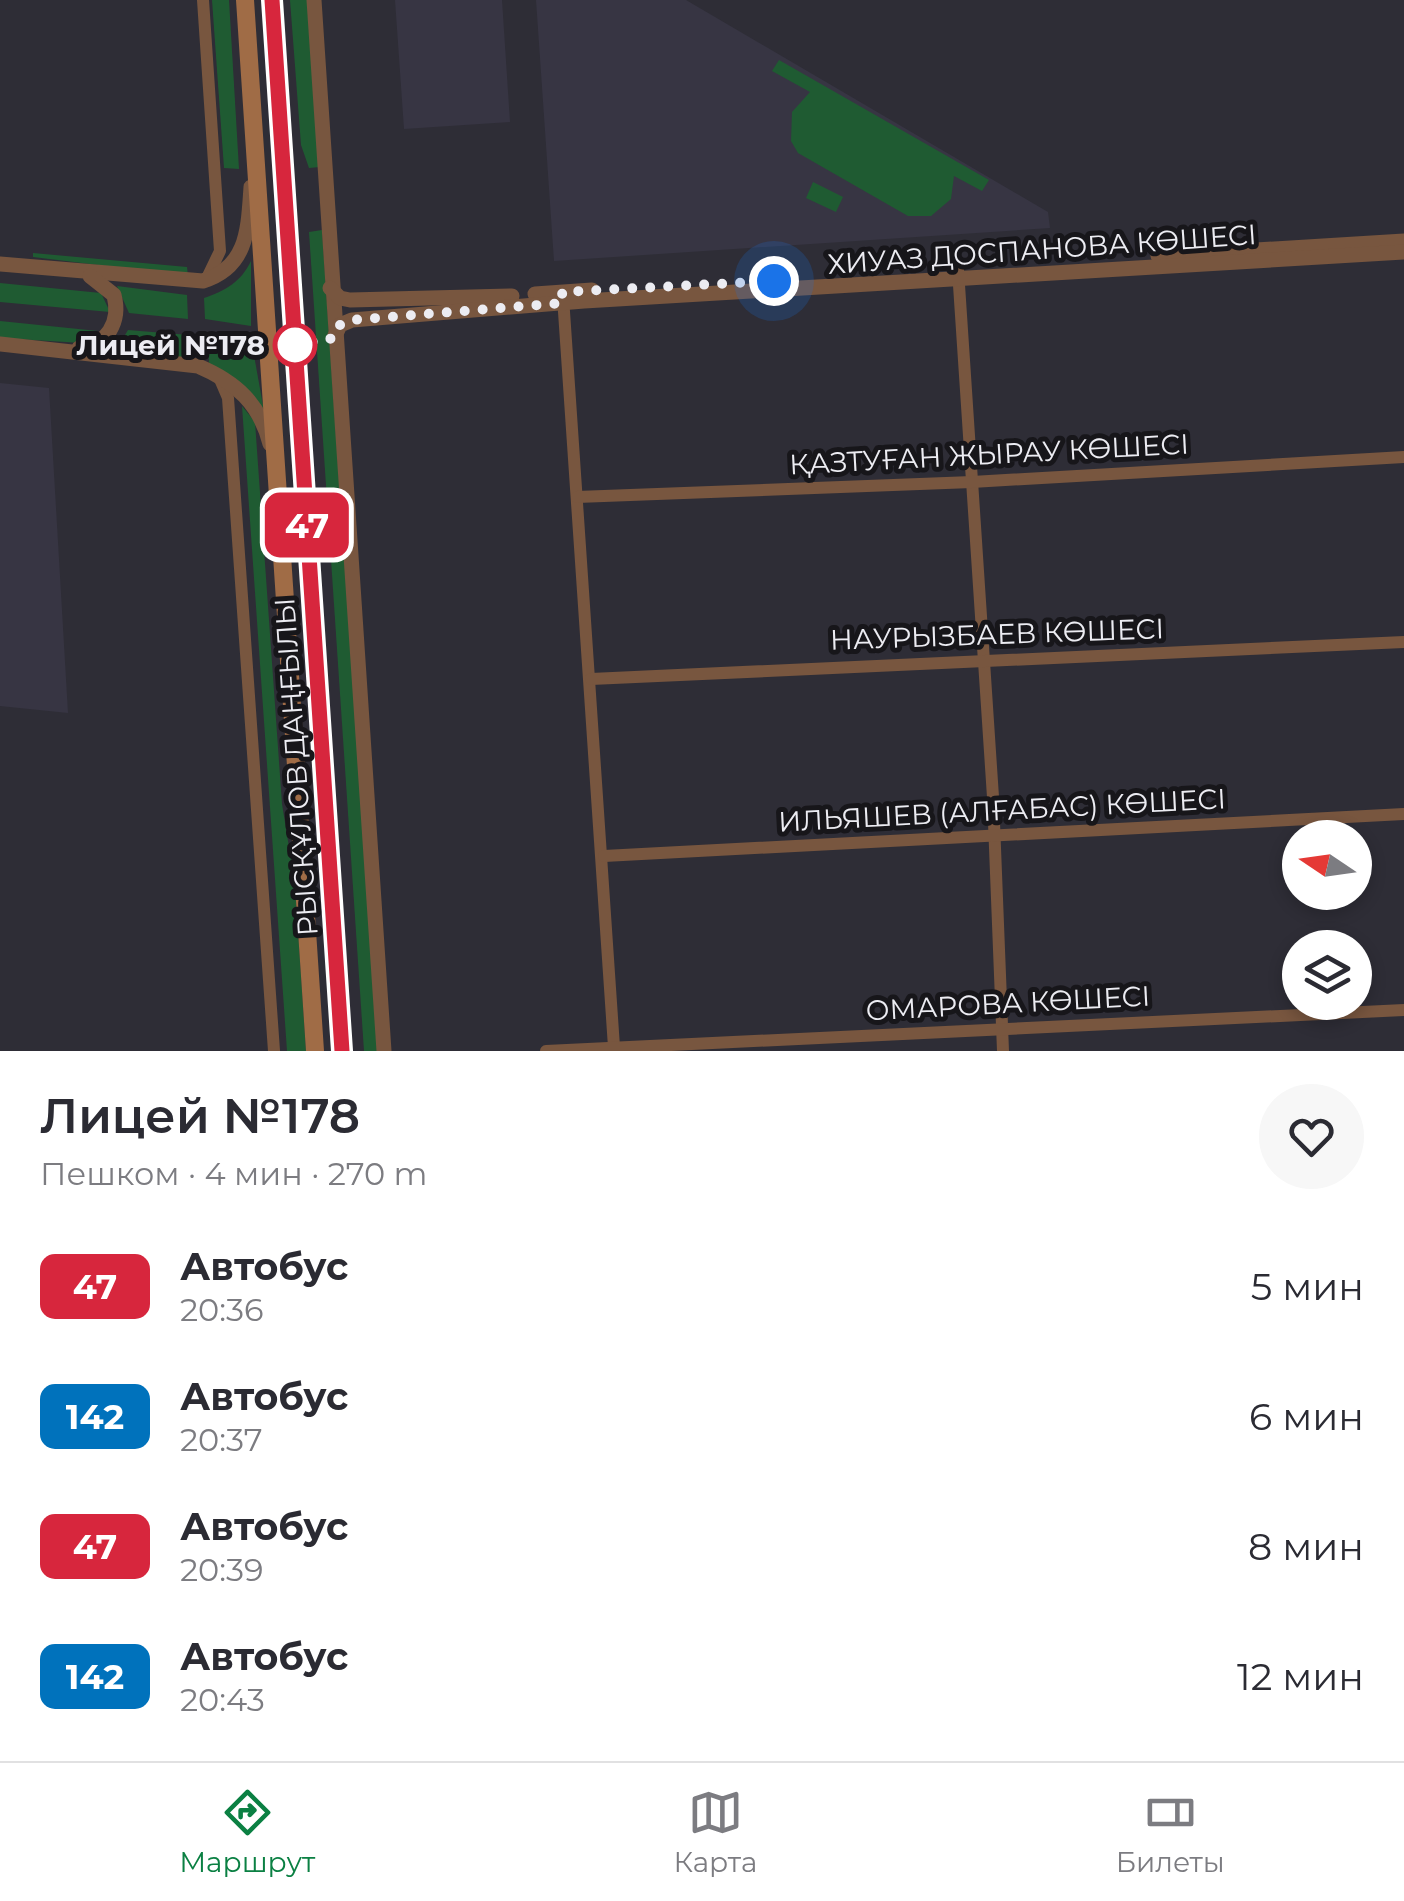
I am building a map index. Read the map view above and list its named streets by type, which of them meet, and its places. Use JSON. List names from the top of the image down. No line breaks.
{"streets":{"main road":["РЫСҚҰЛОВ ДАҢҒЫЛЫ"],"street":["ХИУАЗ ДОСПАНОВА КӨШЕСІ","ҚАЗТУҒАН ЖЫРАУ КӨШЕСІ","НАУРЫЗБАЕВ КӨШЕСІ","ИЛЬЯШЕВ (АЛҒАБАС) КӨШЕСІ","ОМАРОВА КӨШЕСІ"]},"places":["Лицей №178"],"lines":["bus line 47"],"north":"left","page":{"on_map":"47","heading":["Лицей №178","Пешком · 4 мин · 270 m"],"list":[{"mark":"47","name":"Автобус","note":"20:36","value":"5 мин"},{"mark":"142","name":"Автобус","note":"20:37","value":"6 мин"},{"mark":"47","name":"Автобус","note":"20:39","value":"8 мин"},{"mark":"142","name":"Автобус","note":"20:43","value":"12 мин"}],"tabs":["Маршрут","Карта","Билеты"]}}
